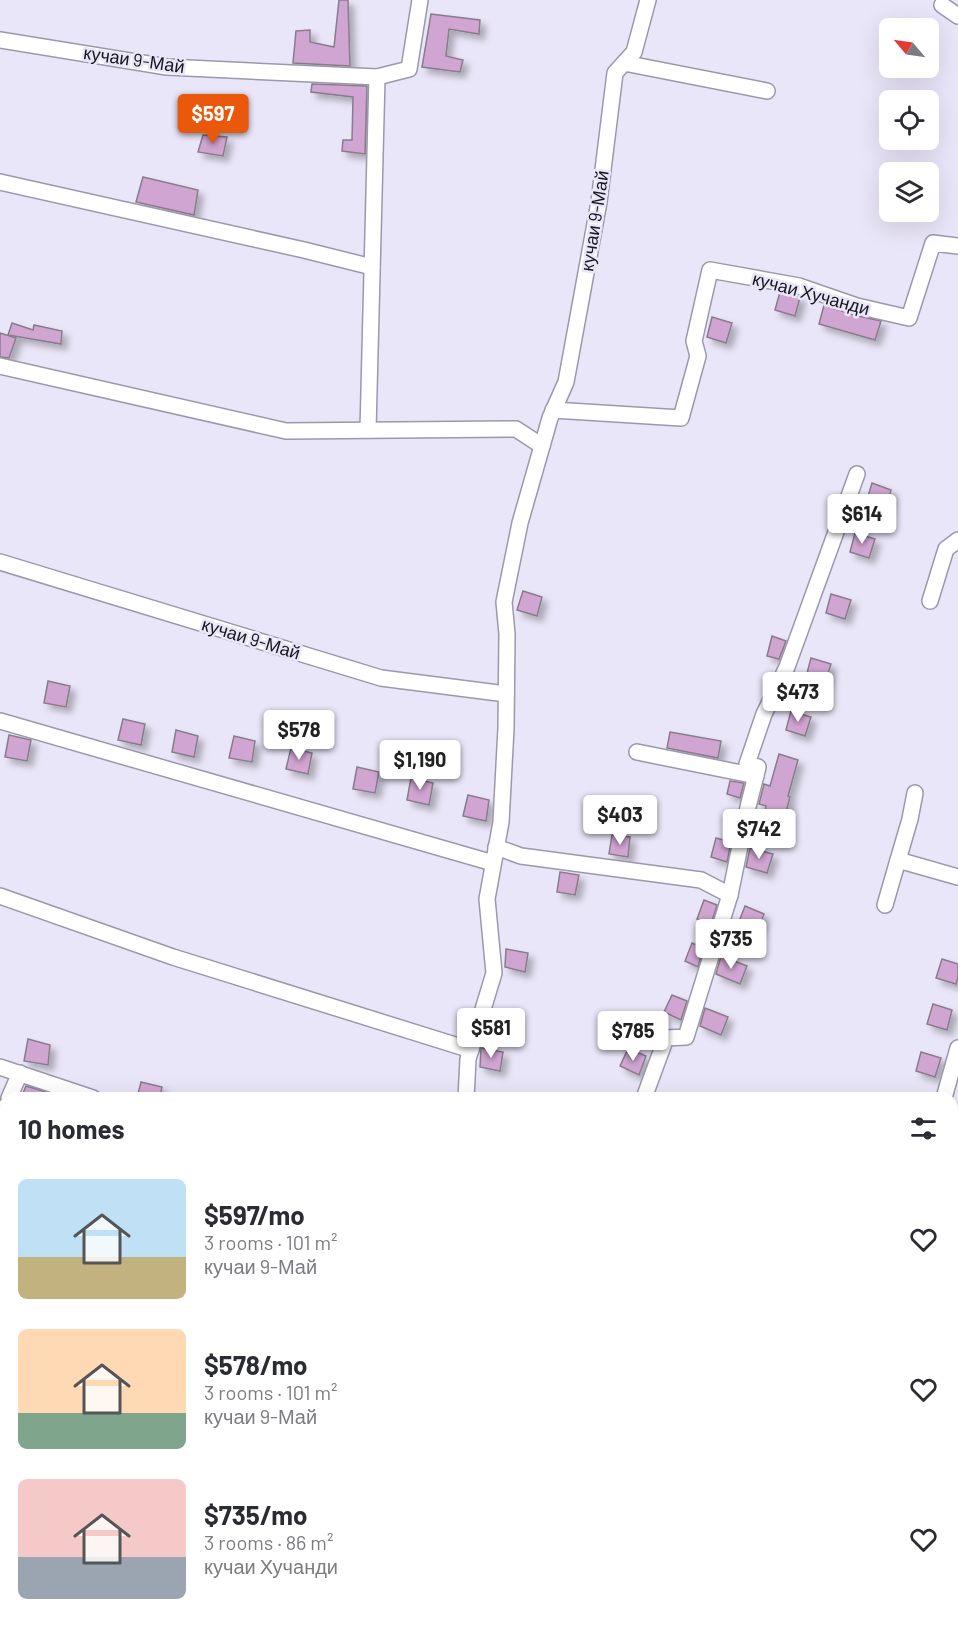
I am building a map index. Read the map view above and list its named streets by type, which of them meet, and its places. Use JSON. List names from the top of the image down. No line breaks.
{"streets":{"street":["кучаи 9-Май","кучаи Хучанди"]},"crossings":[["кучаи 9-Май","кучаи Хучанди"]],"north":"top left","page":{"price":["$597","$614","$473","$578","$1,190","$403","$742","$735","$581","$785"],"heading":"10 homes","list":[{"name":"$597/mo","note":"3 rooms · 101 m² · кучаи 9-Май"},{"name":"$578/mo","note":"3 rooms · 101 m² · кучаи 9-Май"},{"name":"$735/mo","note":"3 rooms · 86 m² · кучаи Хучанди"}]}}
